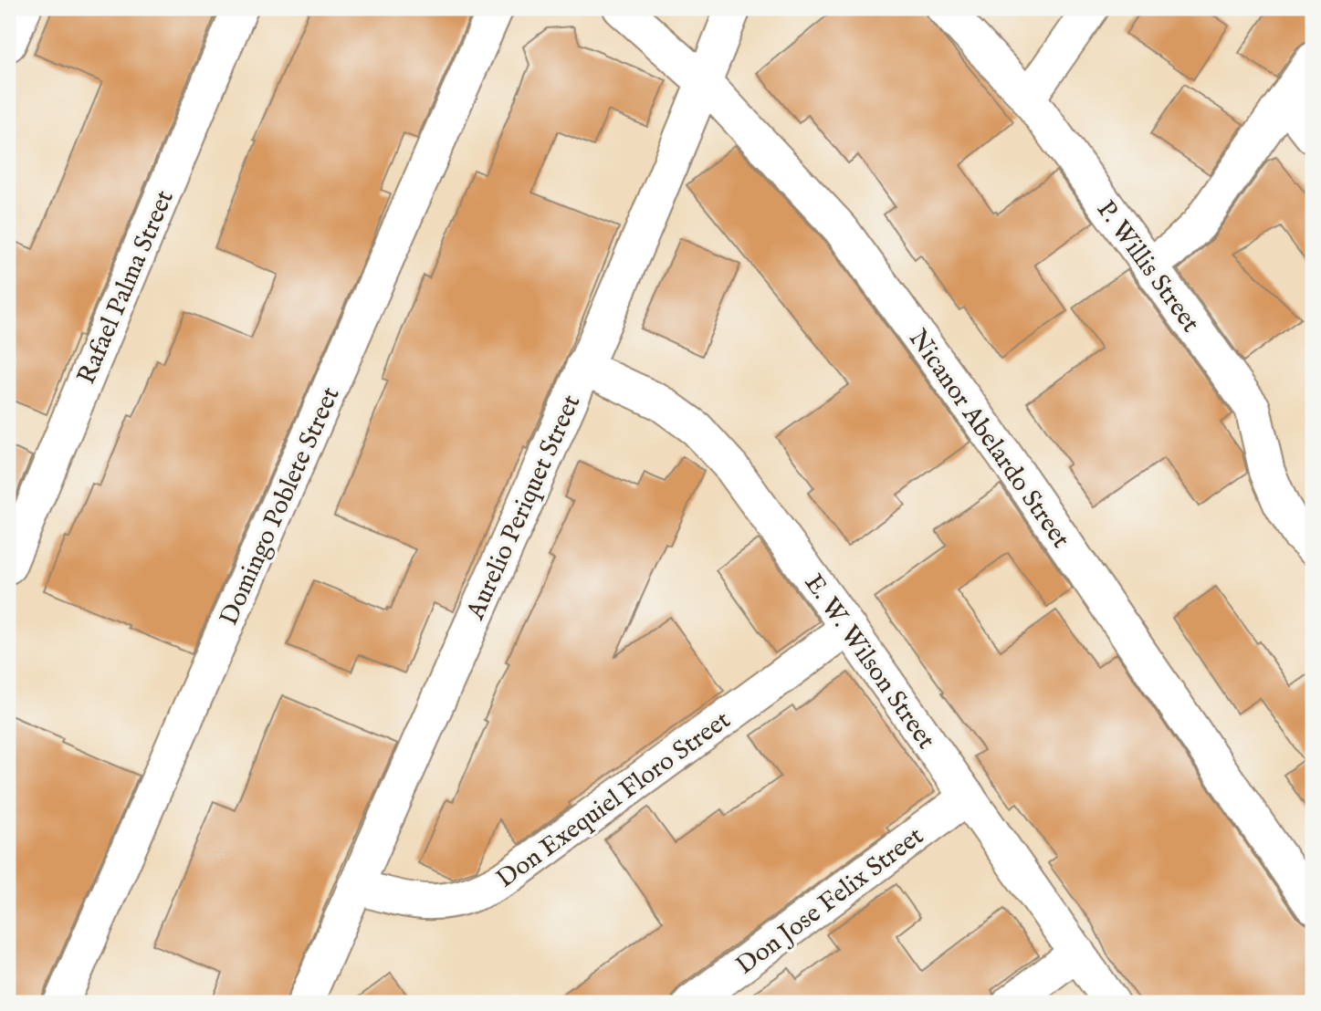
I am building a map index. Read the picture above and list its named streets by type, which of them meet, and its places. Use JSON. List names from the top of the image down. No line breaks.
{"streets":{"street":["P. Willis Street","Rafael Palma Street","Nicanor Abelardo Street","Domingo Poblete Street","Aurelio Periquet Street","E. W. Wilson Street","Don Exequiel Floro Street","Don Jose Felix Street"]},"crossings":[["Nicanor Abelardo Street","Aurelio Periquet Street"],["Aurelio Periquet Street","E. W. Wilson Street"],["Aurelio Periquet Street","Don Exequiel Floro Street"],["E. W. Wilson Street","Don Exequiel Floro Street"],["E. W. Wilson Street","Don Jose Felix Street"]]}
